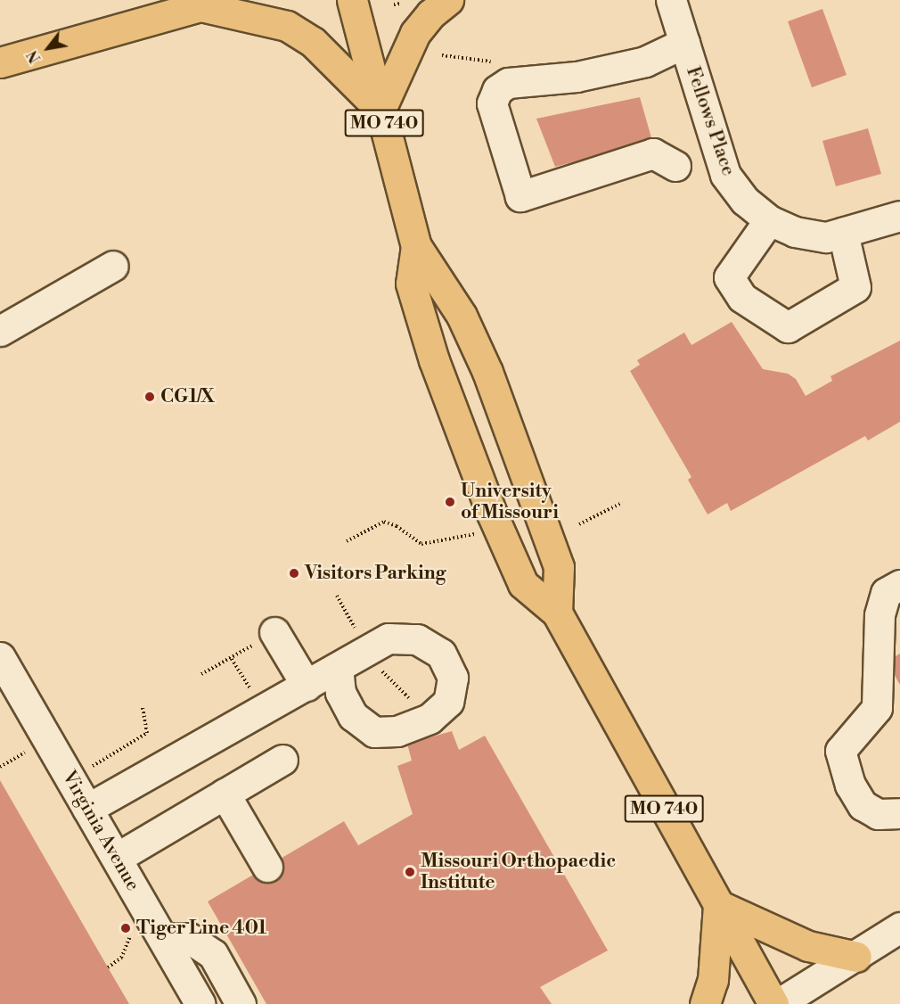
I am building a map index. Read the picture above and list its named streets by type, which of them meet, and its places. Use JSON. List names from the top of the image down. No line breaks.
{"streets":{"main road":["MO 740"],"street":["Fellows Place","Virginia Avenue"]},"places":["CG1/X","University of Missouri","Visitors Parking","Missouri Orthopaedic Institute","Tiger Line 401"],"north":"bottom left"}
